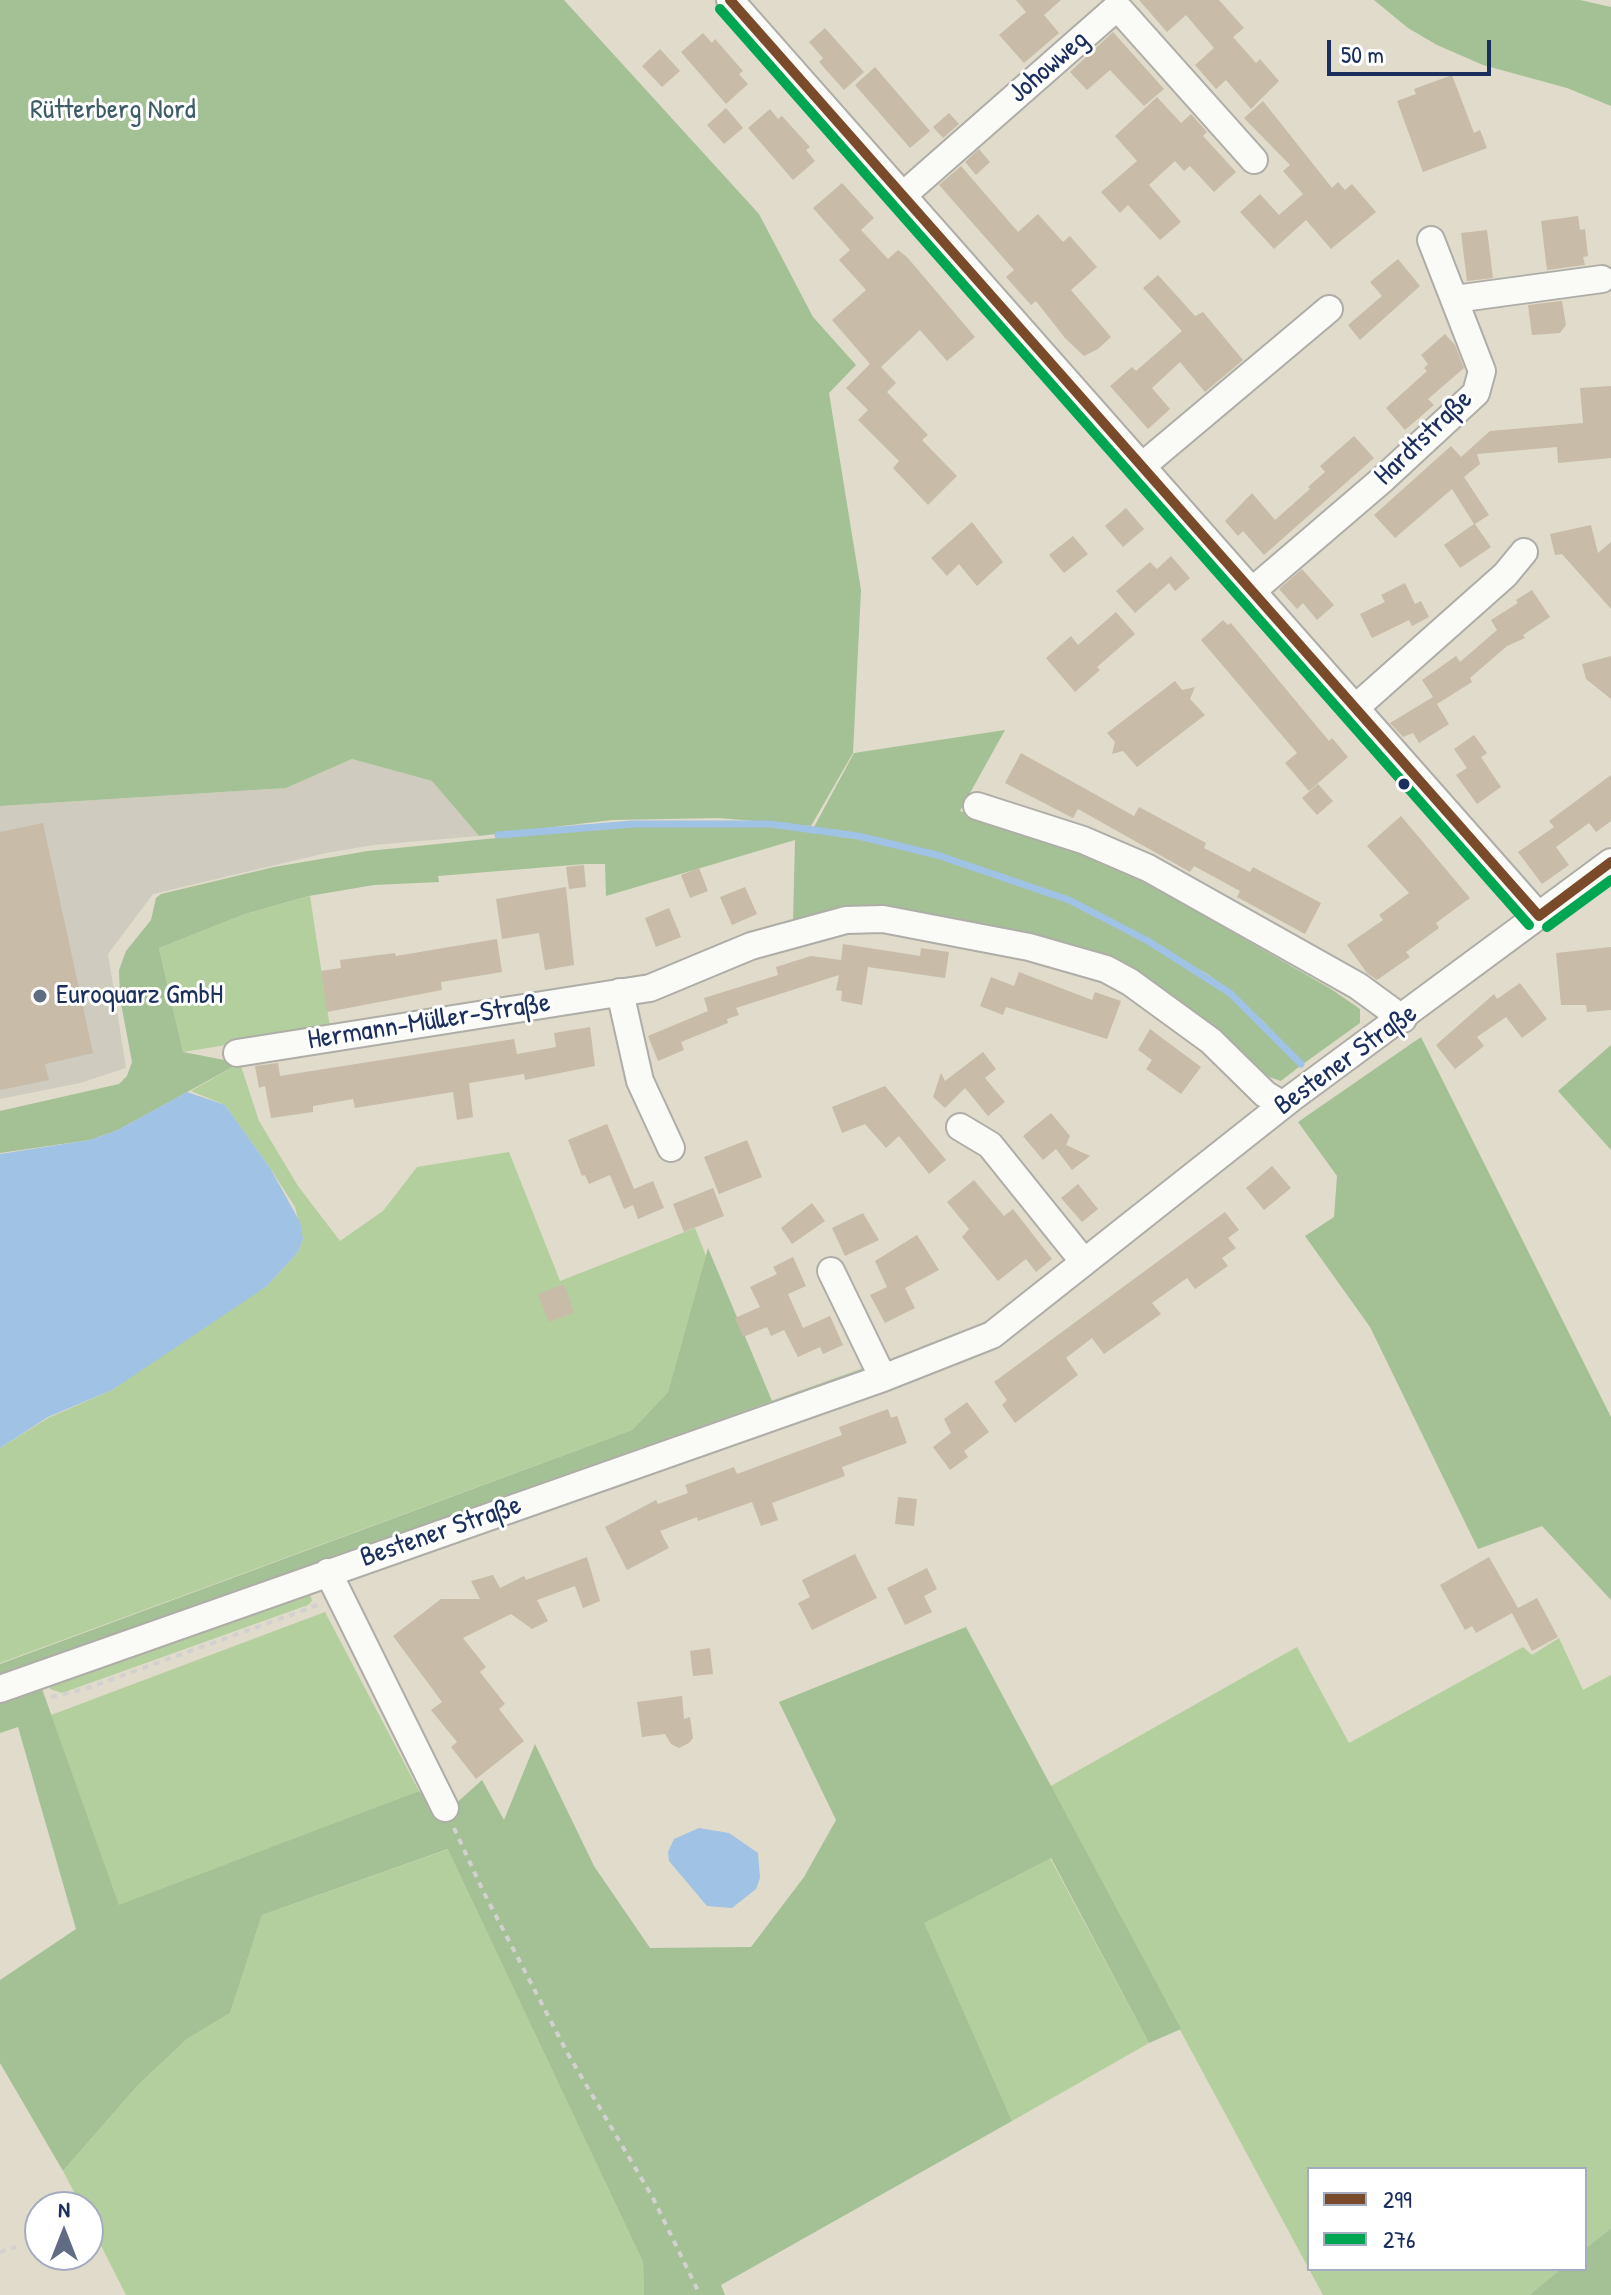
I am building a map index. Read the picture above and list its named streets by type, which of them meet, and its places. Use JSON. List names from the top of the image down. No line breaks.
{"streets":{"street":["Johowweg","Hardtstraße","Hermann-Müller-Straße","Bestener Straße"]},"crossings":[["Hermann-Müller-Straße","Bestener Straße"]],"parks":["Rütterberg Nord"],"places":["Euroquarz GmbH"],"lines":["transit line 299","transit line 276"],"legend":["299","276"],"scale_bar":"50 m","north":"top"}
